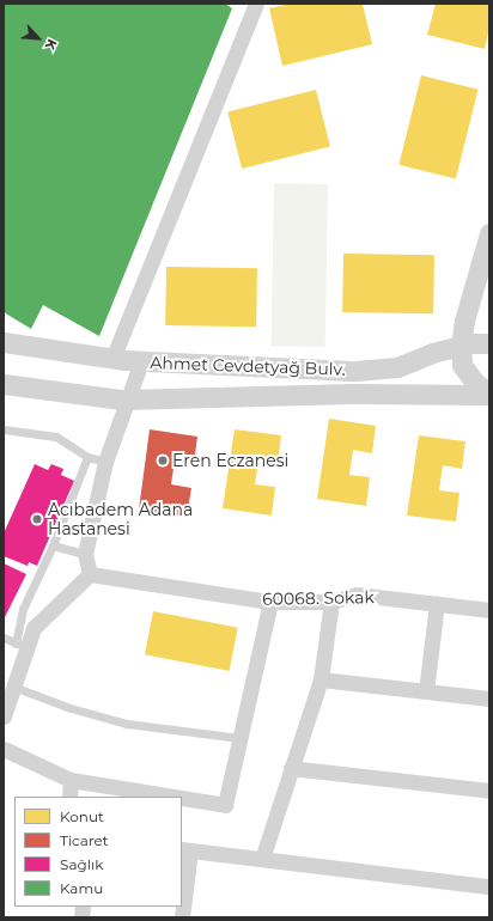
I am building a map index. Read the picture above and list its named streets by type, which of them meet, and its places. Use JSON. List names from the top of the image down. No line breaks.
{"streets":{"street":["Ahmet Cevdetyağ Bulv.","60068. Sokak"]},"places":["Eren Eczanesi","Acıbadem Adana Hastanesi"],"legend":["Konut","Ticaret","Sağlık","Kamu"],"north":"bottom right"}
